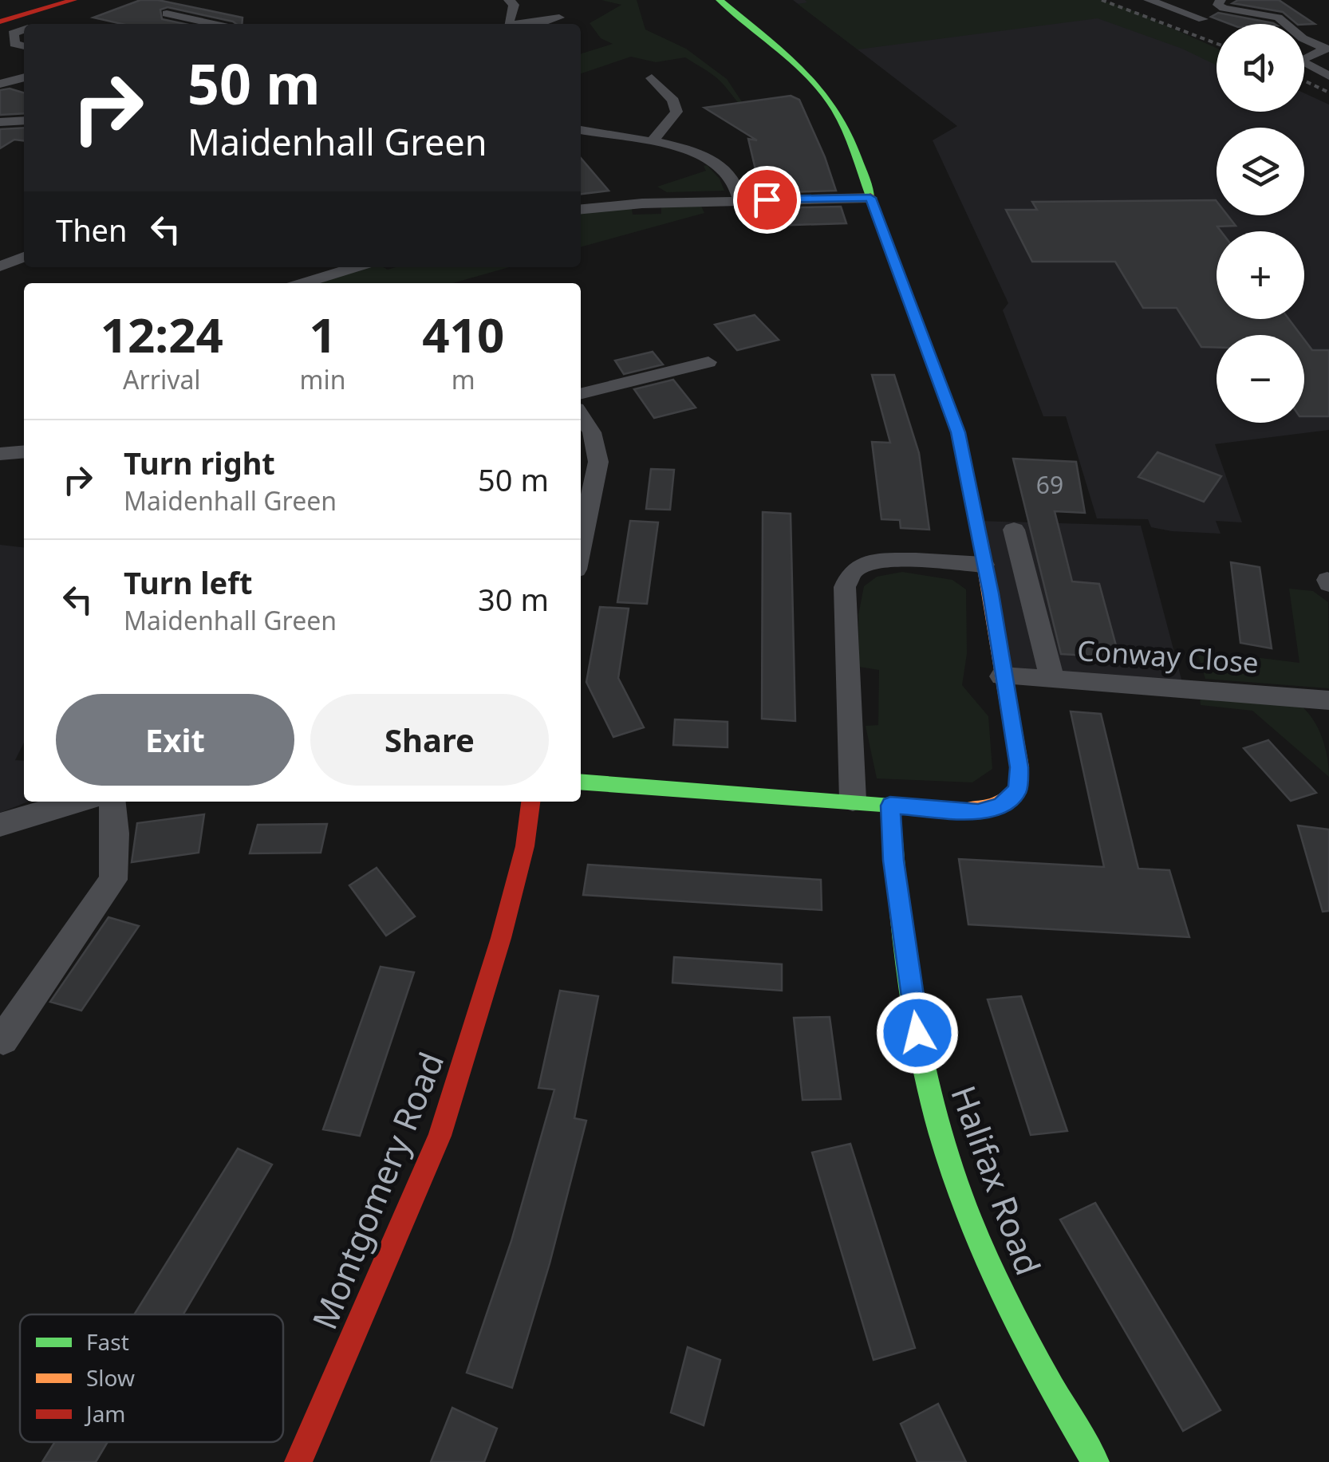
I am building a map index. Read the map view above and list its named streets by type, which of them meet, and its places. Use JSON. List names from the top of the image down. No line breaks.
{"streets":{"street":["Conway Close","Halifax Road","Montgomery Road"]},"house_numbers":["69"],"legend":["Fast","Slow","Jam"],"page":{"map_buttons":["+","−"],"turn":["50 m","Maidenhall Green"],"then":"Then","eta":["12:24","Arrival","1","min","410","m"],"list":[{"name":"Turn right","note":"Maidenhall Green","value":"50 m"},{"name":"Turn left","note":"Maidenhall Green","value":"30 m"}],"buttons":["Exit","Share"]}}
